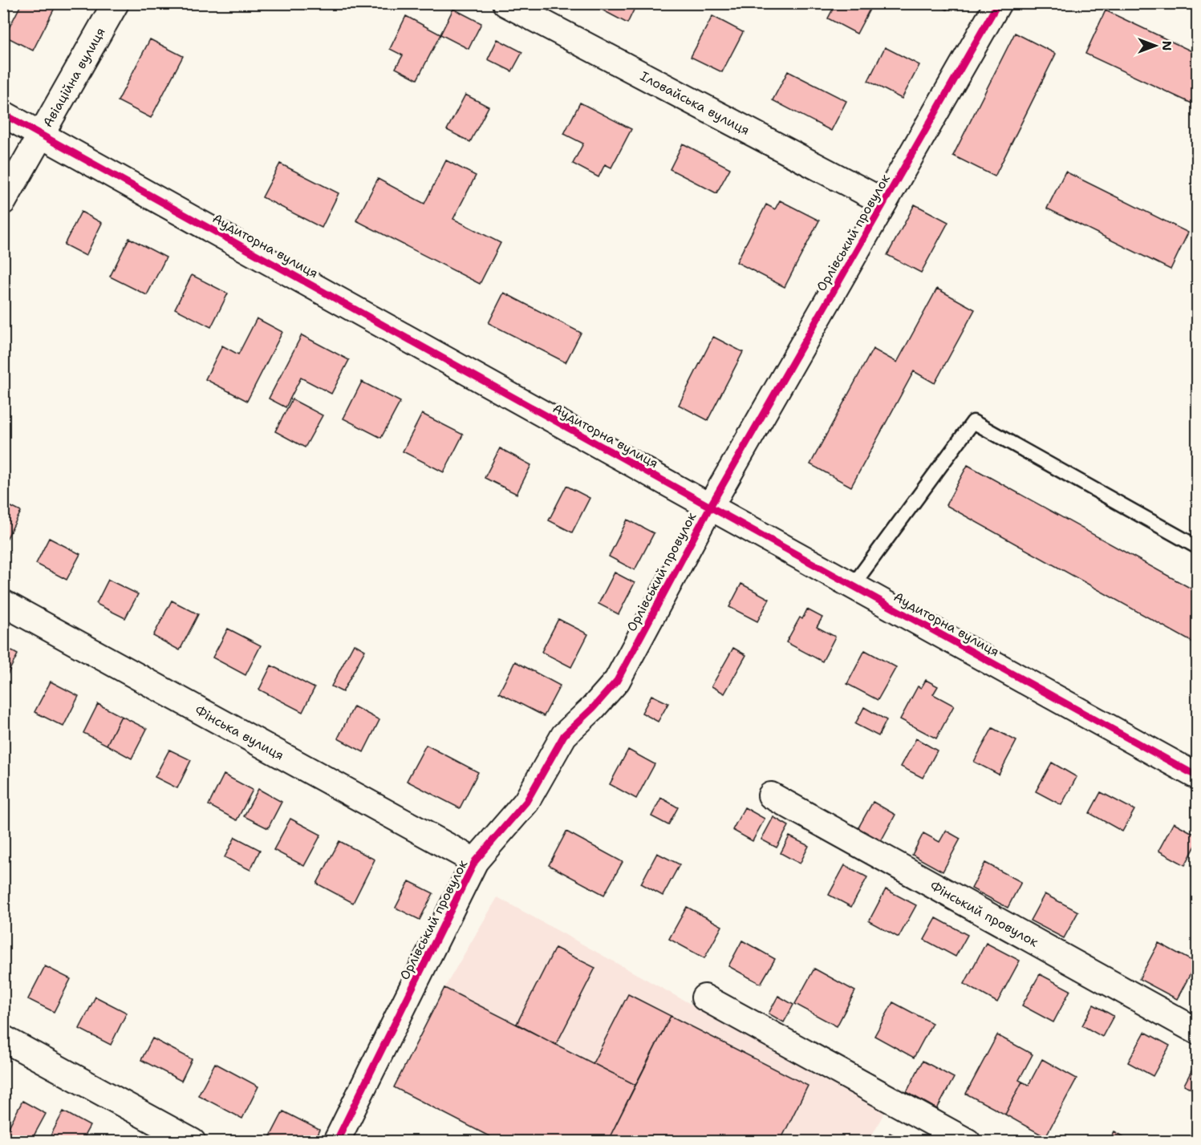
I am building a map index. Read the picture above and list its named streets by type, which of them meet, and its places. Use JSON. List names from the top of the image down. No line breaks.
{"streets":{"street":["Авіаційна вулиця","Іловайська вулиця","Орлівський провулок","Аудиторна вулиця","Фінська вулиця","Фінський провулок"]},"crossings":[["Авіаційна вулиця","Аудиторна вулиця"],["Іловайська вулиця","Орлівський провулок"],["Орлівський провулок","Аудиторна вулиця"],["Орлівський провулок","Фінська вулиця"]],"north":"right"}
